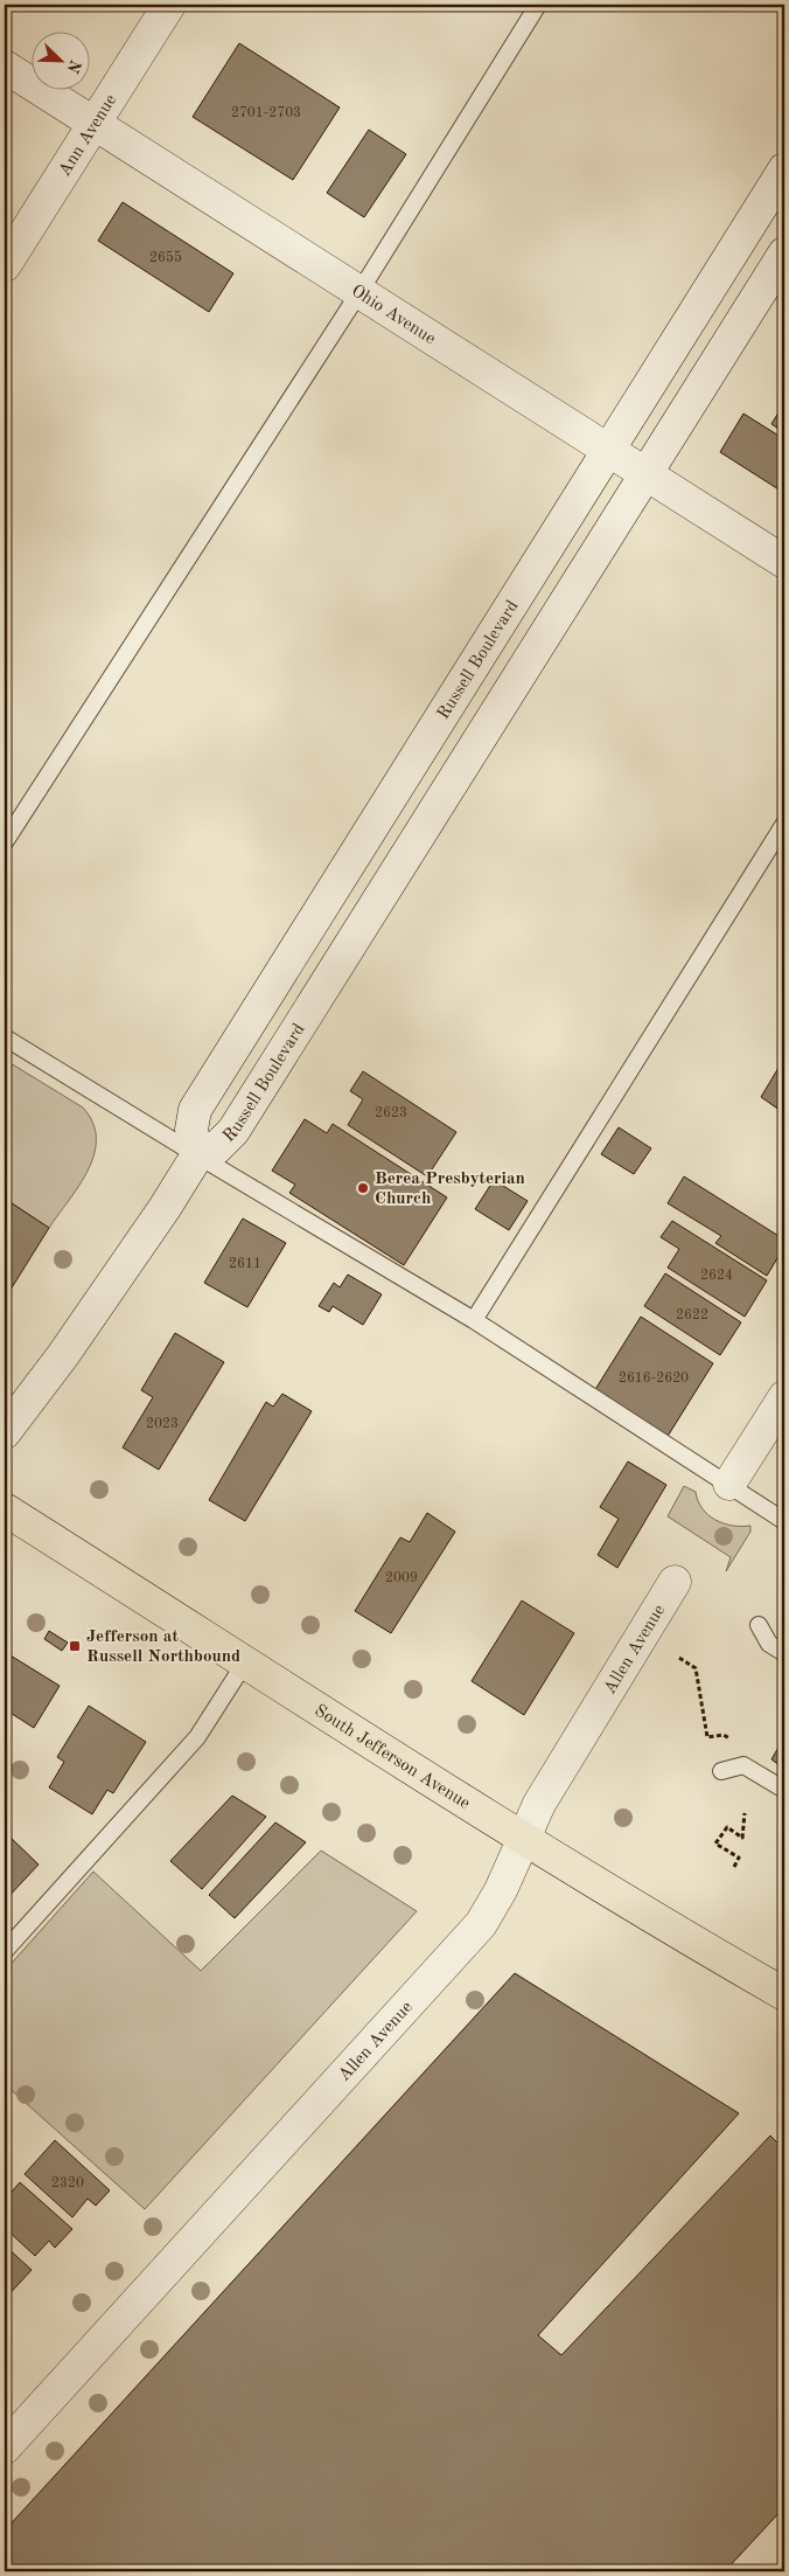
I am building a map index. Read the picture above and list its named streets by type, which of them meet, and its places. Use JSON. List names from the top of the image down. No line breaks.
{"streets":{"main road":["Ann Avenue","Ohio Avenue","Russell Boulevard","Allen Avenue","South Jefferson Avenue"]},"crossings":[["Ann Avenue","Ohio Avenue"],["Ohio Avenue","Russell Boulevard"],["Allen Avenue","South Jefferson Avenue"]],"places":{"other":["Berea Presbyterian Church"],"transit":["Jefferson at Russell Northbound"]},"house_numbers":["2701-2703","2655","2623","2611","2624","2622","2616-2620","2023","2009","2320"],"north":"bottom right"}
